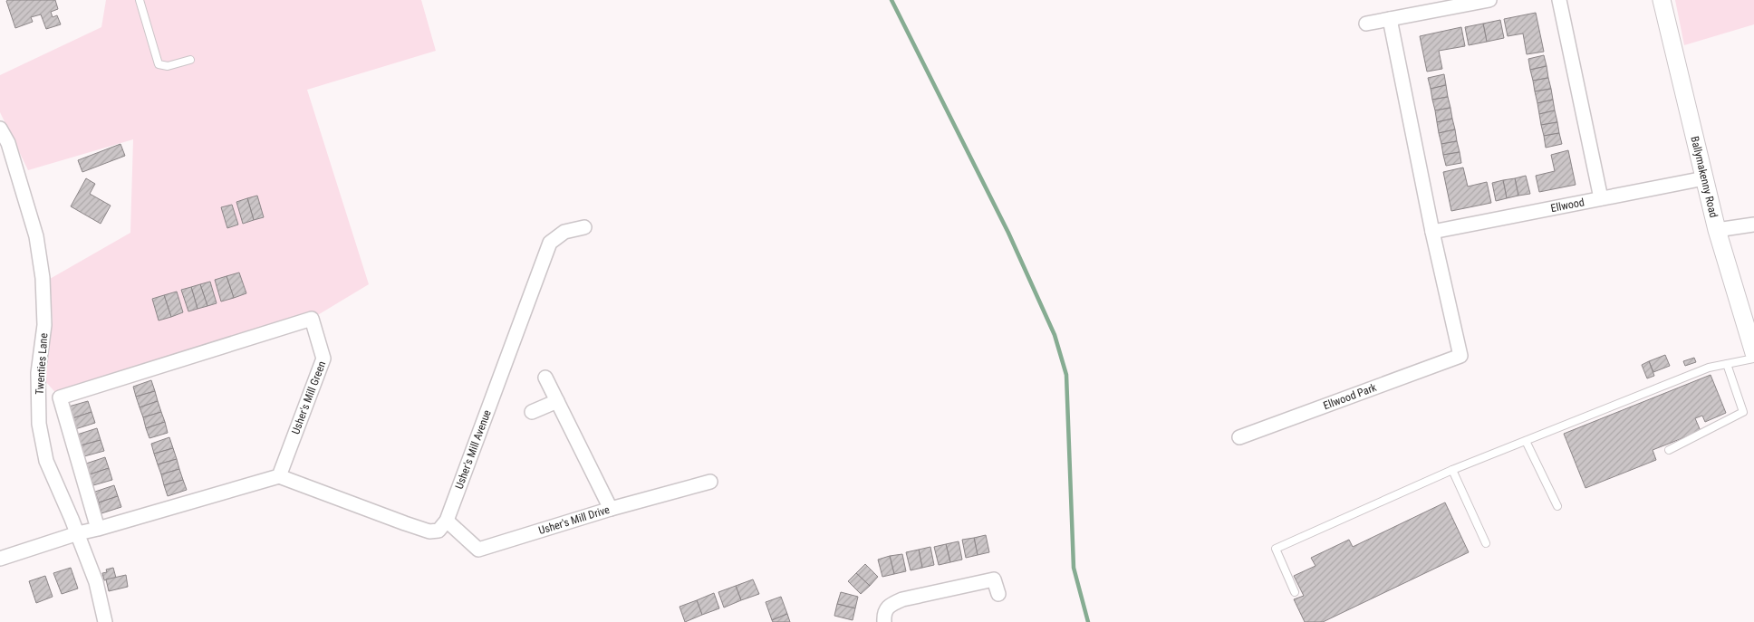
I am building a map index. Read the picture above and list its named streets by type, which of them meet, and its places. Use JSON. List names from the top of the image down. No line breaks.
{"streets":{"street":["Ballymakenny Road","Ellwood","Twenties Lane","Ellwood Park","Usher's Mill Green","Usher's Mill Avenue","Usher's Mill Drive"]},"crossings":[["Ballymakenny Road","Ellwood"],["Ellwood","Ellwood Park"],["Usher's Mill Avenue","Usher's Mill Drive"]]}
